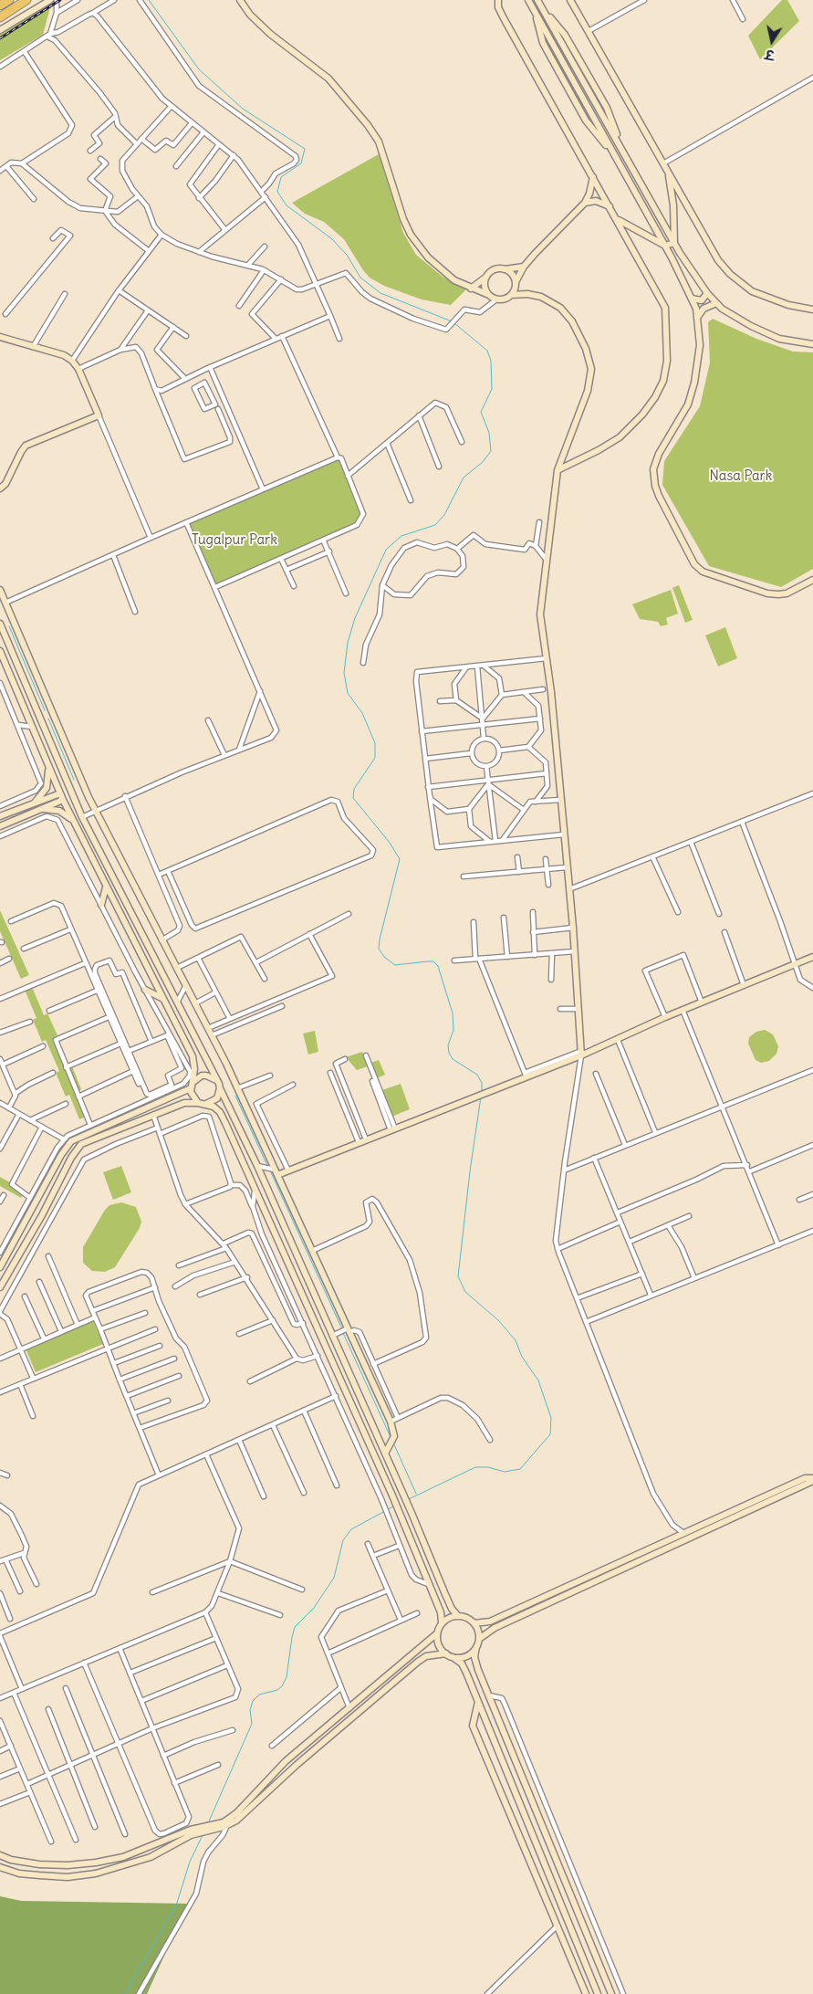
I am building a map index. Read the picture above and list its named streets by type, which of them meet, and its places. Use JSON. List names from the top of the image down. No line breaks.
{"parks":["Nasa Park","Tugalpur Park"],"north":"bottom"}
